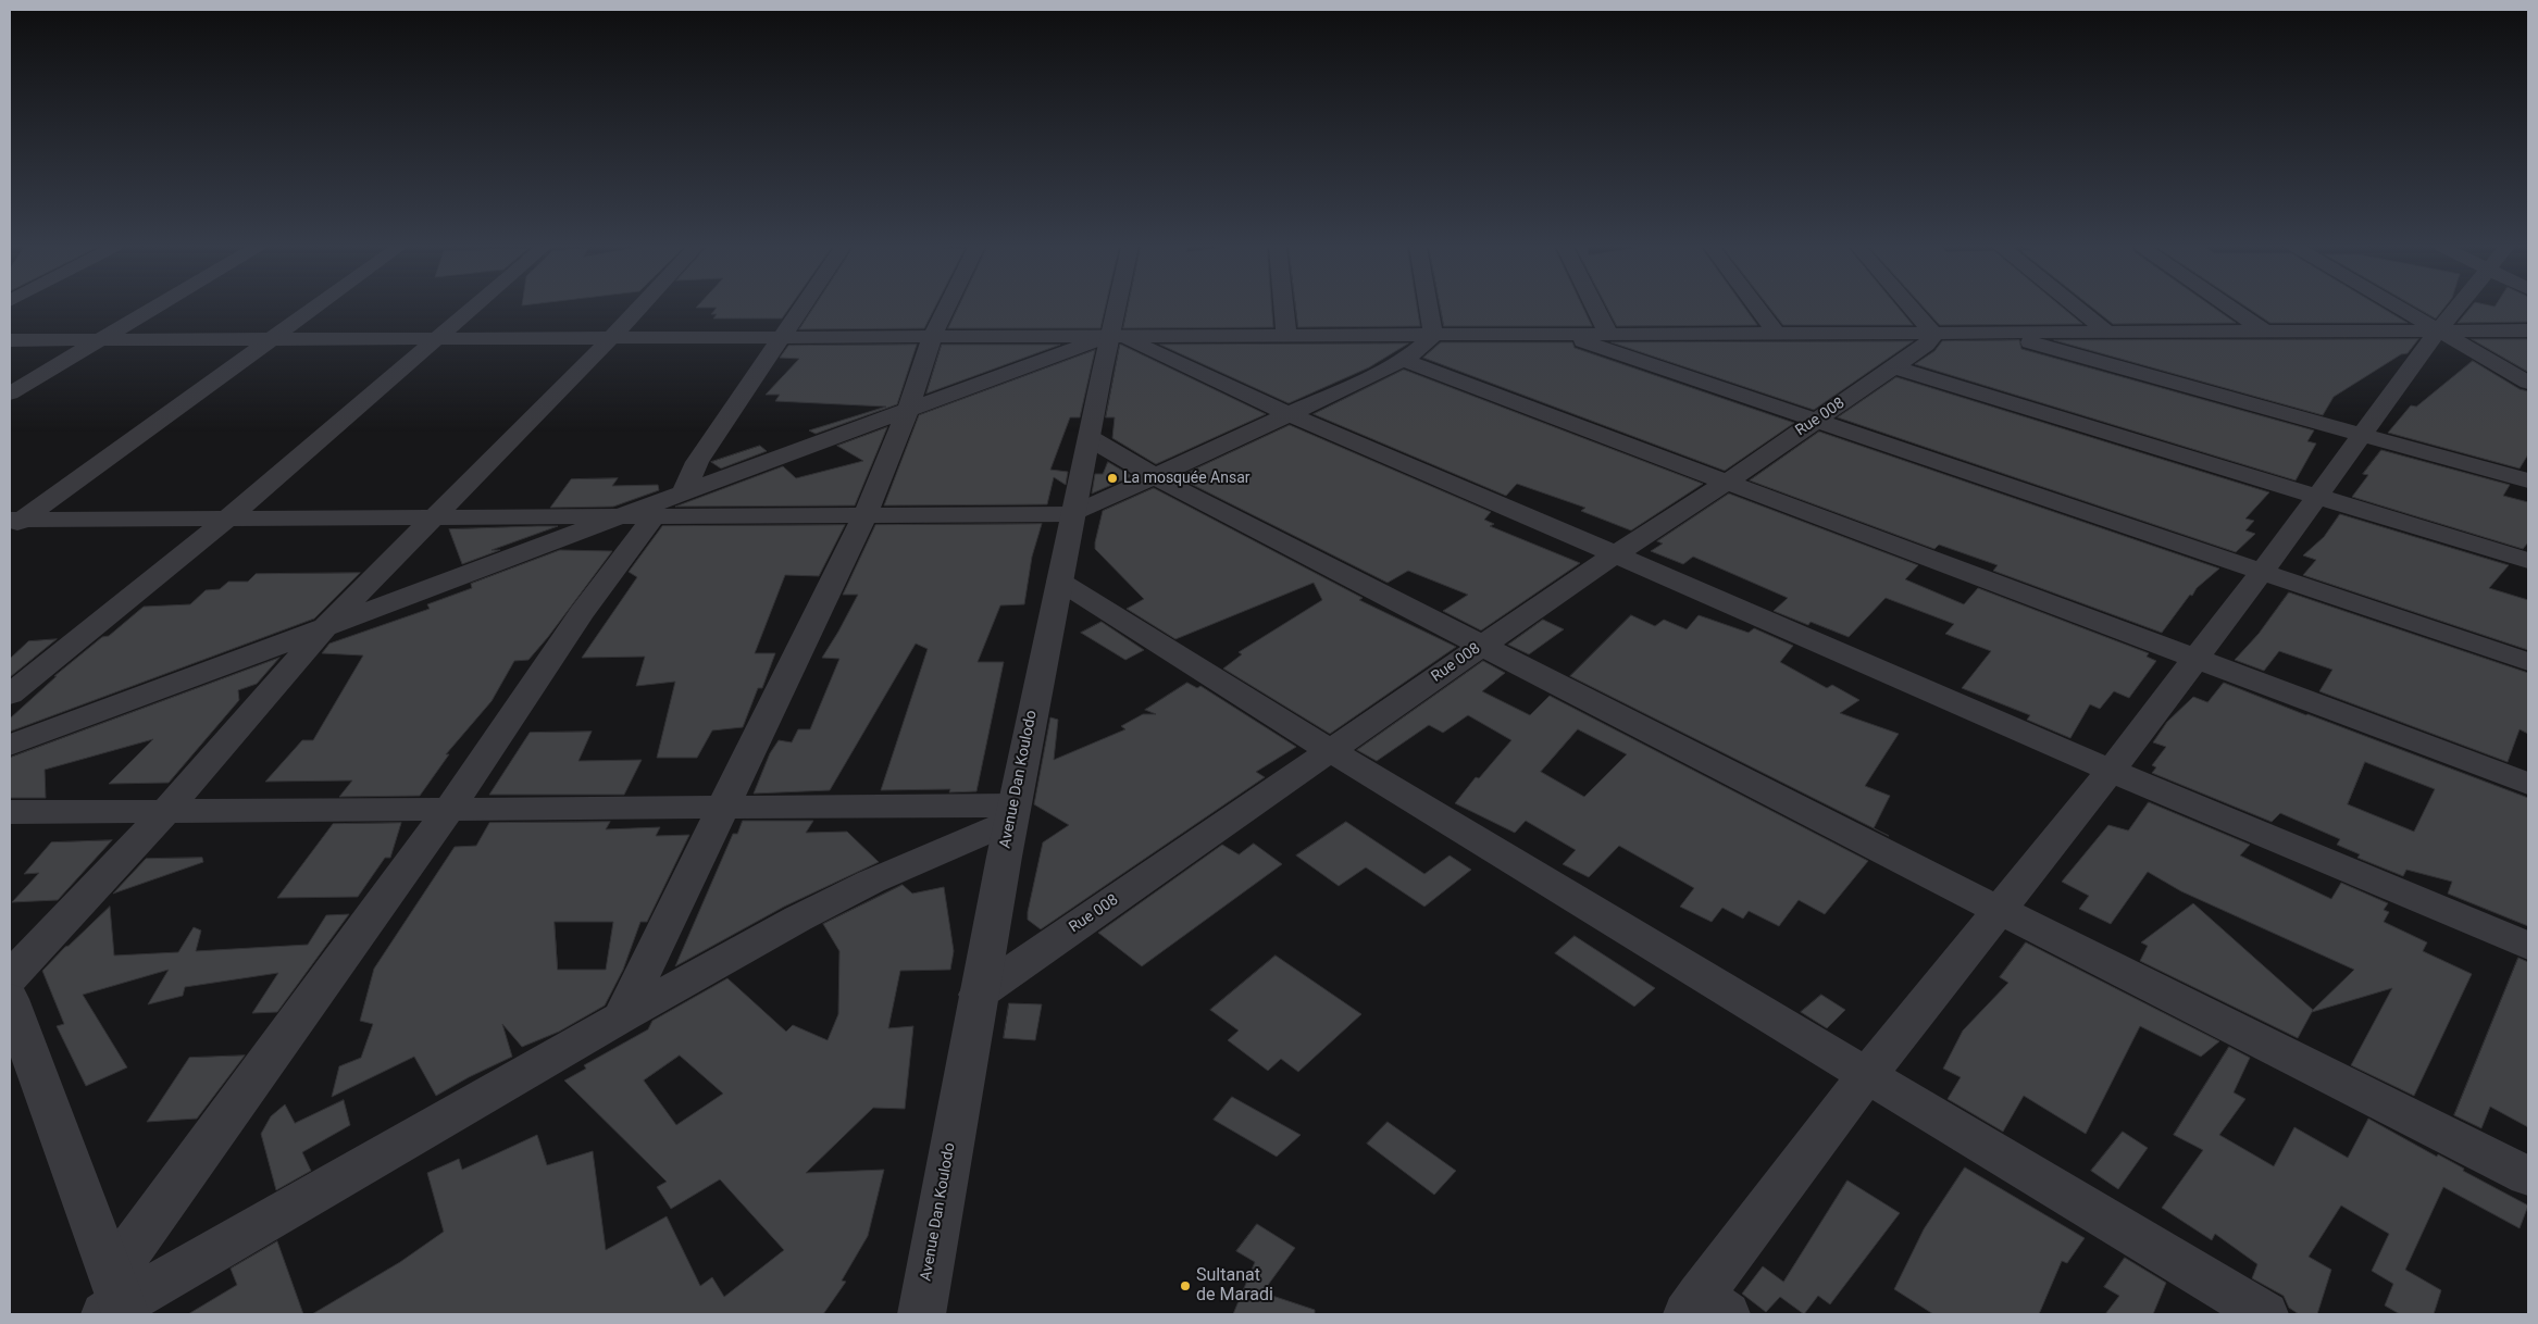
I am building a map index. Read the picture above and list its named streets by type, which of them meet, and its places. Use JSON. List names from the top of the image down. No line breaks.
{"streets":{"street":["Rue 008","Avenue Dan Koulodo"]},"crossings":[["Rue 008","Avenue Dan Koulodo"]],"places":["La mosquée Ansar","Sultanat de Maradi"]}
